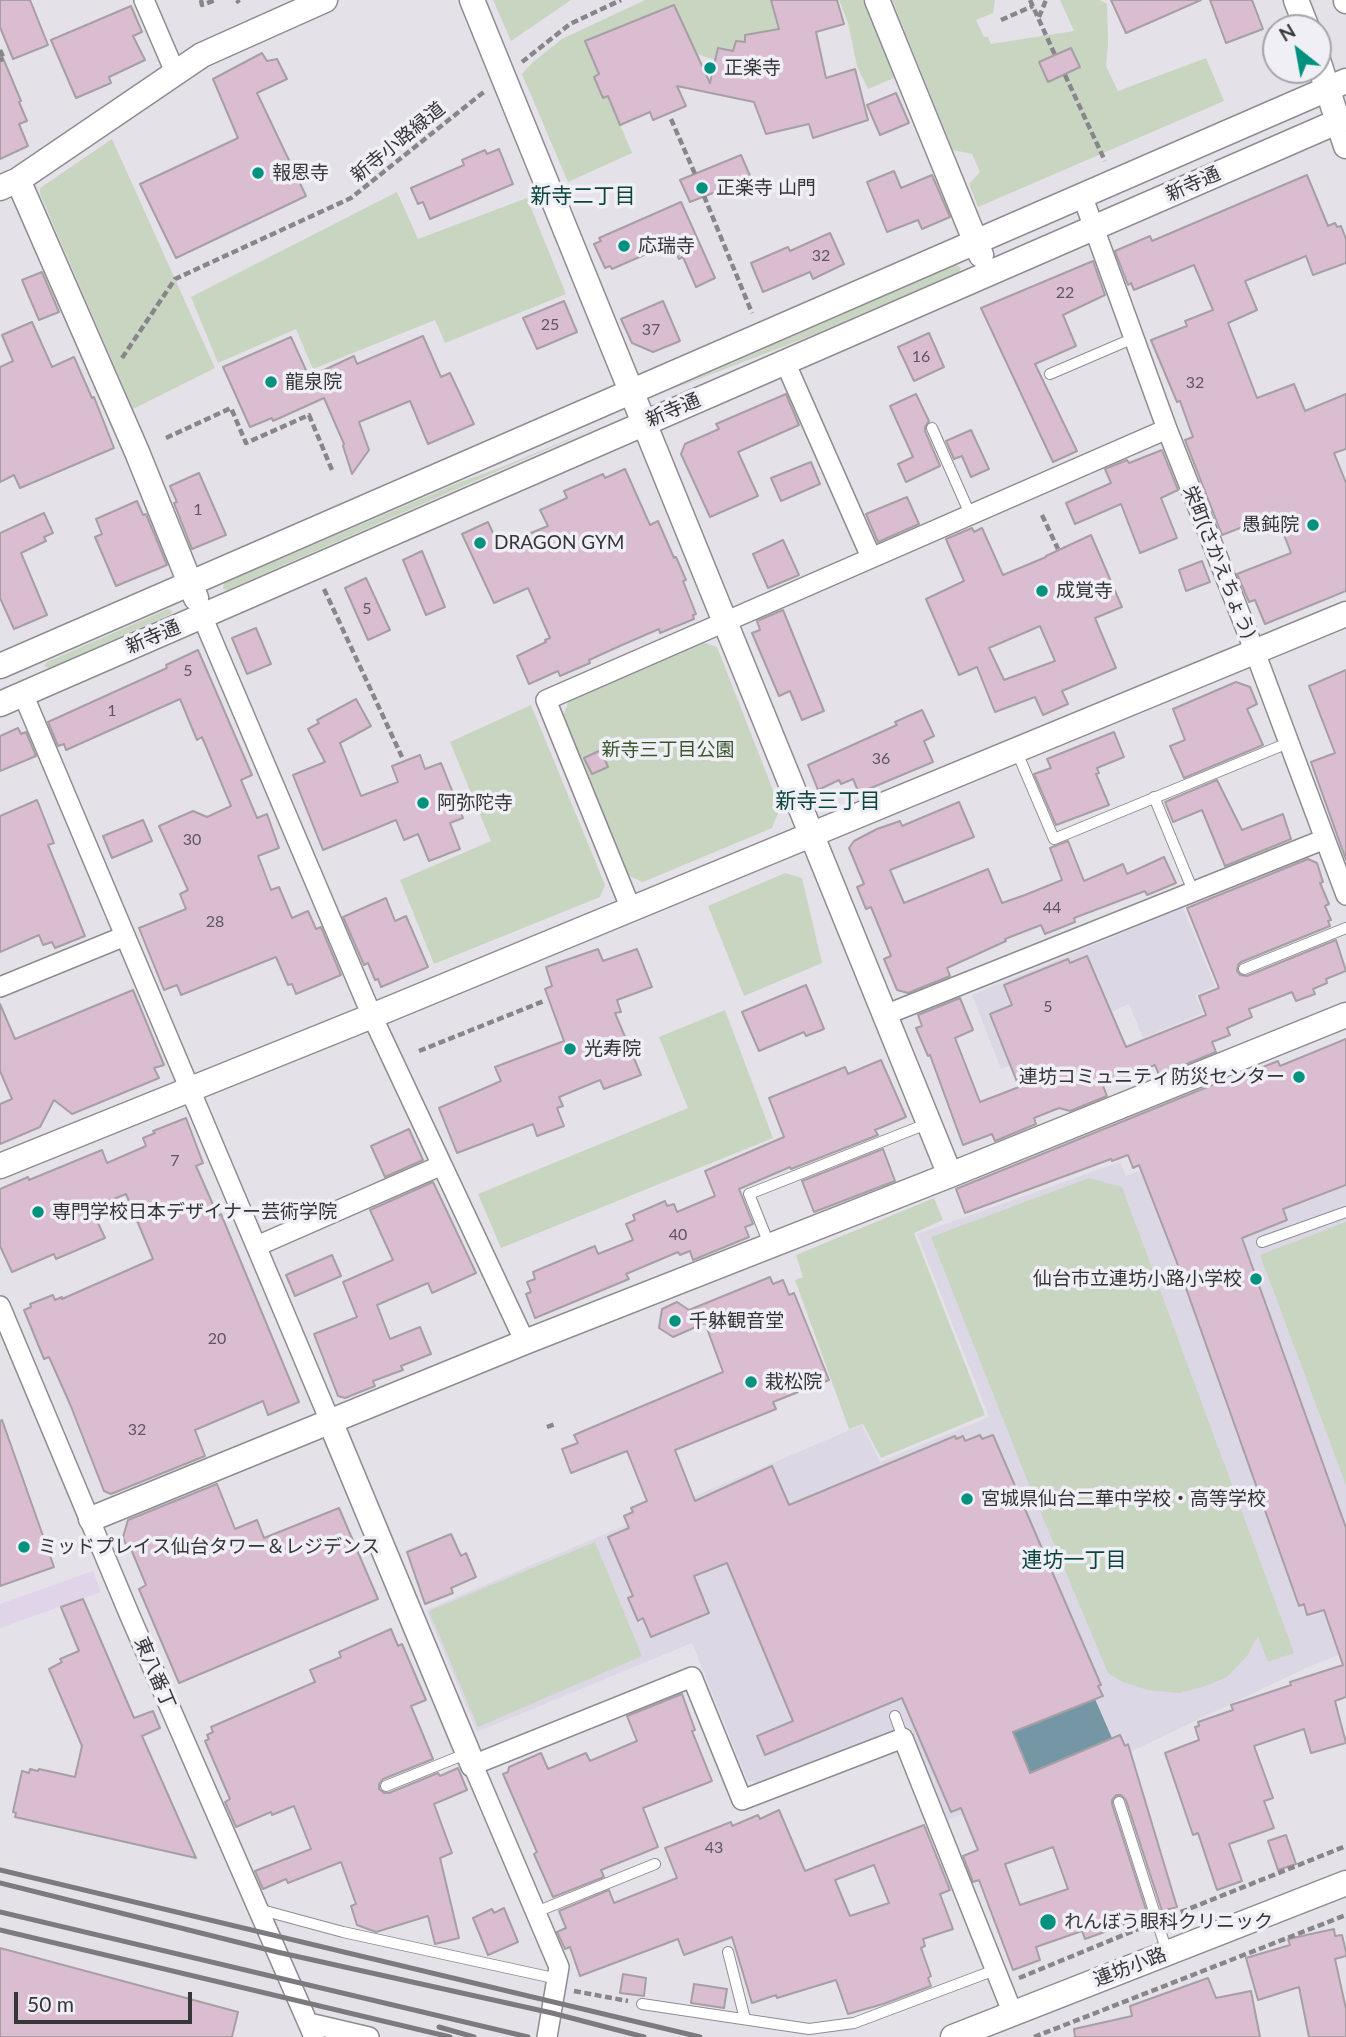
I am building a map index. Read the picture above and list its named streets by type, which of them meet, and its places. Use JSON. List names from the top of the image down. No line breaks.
{"streets":{"street":["新寺通","栄町(さかえちょう)","東八番丁","連坊小路"],"path":["新寺小路緑道"]},"crossings":[["新寺通","栄町(さかえちょう)"]],"districts":["新寺二丁目","新寺三丁目","連坊一丁目"],"parks":["新寺三丁目公園"],"places":["正楽寺","報恩寺","正楽寺 山門","応瑞寺","龍泉院","愚鈍院","DRAGON GYM","成覚寺","阿弥陀寺","光寿院","連坊コミュニティ防災センター","専門学校日本デザイナー芸術学院","仙台市立連坊小路小学校","千躰観音堂","栽松院","宮城県仙台二華中学校・高等学校","ミッドプレイス仙台タワー＆レジデンス","れんぼう眼科クリニック"],"house_numbers":["32","22","25","37","16","32","1","5","5","1","36","30","44","28","5","7","40","20","32","43"],"scale_bar":"50 m","north":"top left"}
